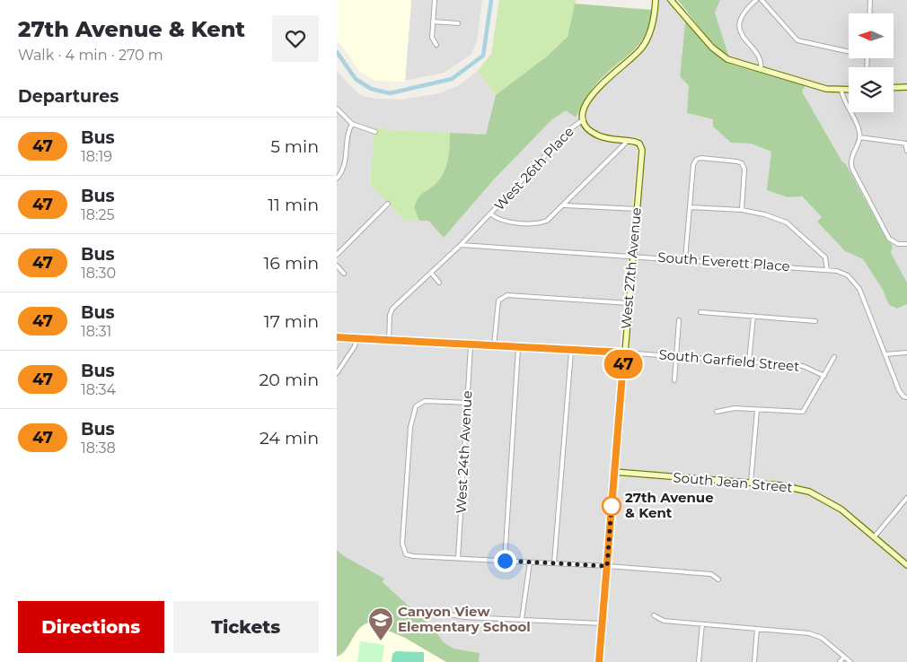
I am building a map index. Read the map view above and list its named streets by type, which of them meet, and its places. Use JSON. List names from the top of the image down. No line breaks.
{"streets":{"street":["West 26th Place","South Everett Place","West 27th Avenue","South Garfield Street","West 24th Avenue","South Jean Street"]},"crossings":[["West 26th Place","South Everett Place"],["West 26th Place","South Garfield Street"],["South Everett Place","West 27th Avenue"],["West 27th Avenue","South Garfield Street"],["West 27th Avenue","South Jean Street"],["South Garfield Street","West 24th Avenue"]],"places":{"other":["27th Avenue & Kent"],"school or university":["Canyon View Elementary School"]},"lines":["bus line 47"],"north":"left","page":{"heading":[["27th Avenue & Kent","Walk · 4 min · 270 m"],"Departures"],"on_map":"47","list":[{"mark":"47","name":"Bus","note":"18:19","value":"5 min"},{"mark":"47","name":"Bus","note":"18:25","value":"11 min"},{"mark":"47","name":"Bus","note":"18:30","value":"16 min"},{"mark":"47","name":"Bus","note":"18:31","value":"17 min"},{"mark":"47","name":"Bus","note":"18:34","value":"20 min"},{"mark":"47","name":"Bus","note":"18:38","value":"24 min"}],"buttons":["Directions","Tickets"]}}
